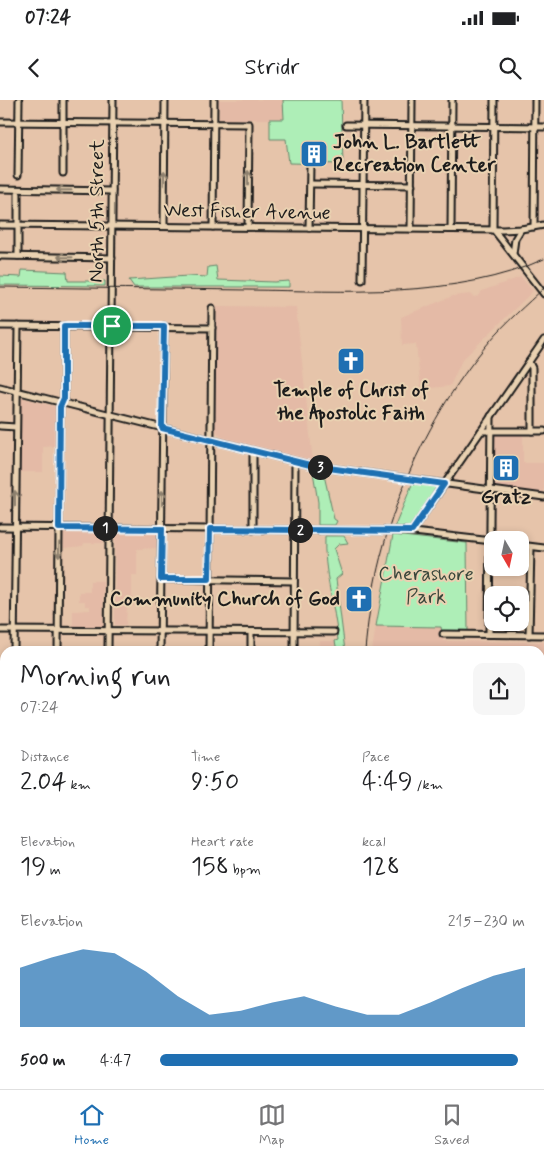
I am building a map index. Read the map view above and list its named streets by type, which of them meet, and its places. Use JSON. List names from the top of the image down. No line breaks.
{"streets":{"street":["North 5th Street","West Fisher Avenue"]},"crossings":[["North 5th Street","West Fisher Avenue"]],"parks":["Cherashore Park"],"places":{"building":["John L. Bartlett Recreation Center","Gratz"],"church":["Temple of Christ of the Apostolic Faith","Community Church of God"]},"north":"bottom","page":{"status":"07:24","header":"Stridr","pins":["3","1","2"],"heading":["Morning run","07:24"],"stats":[["Distance","2.04 km"],["Time","9:50"],["Pace","4:49 /km"],["Elevation","19 m"],["Heart rate","158 bpm"],["kcal","128"]],"chart":["Elevation","215–230 m"],"list":[{"name":"500 m","note":"4:47"}],"tabs":["Home","Map","Saved"]}}
